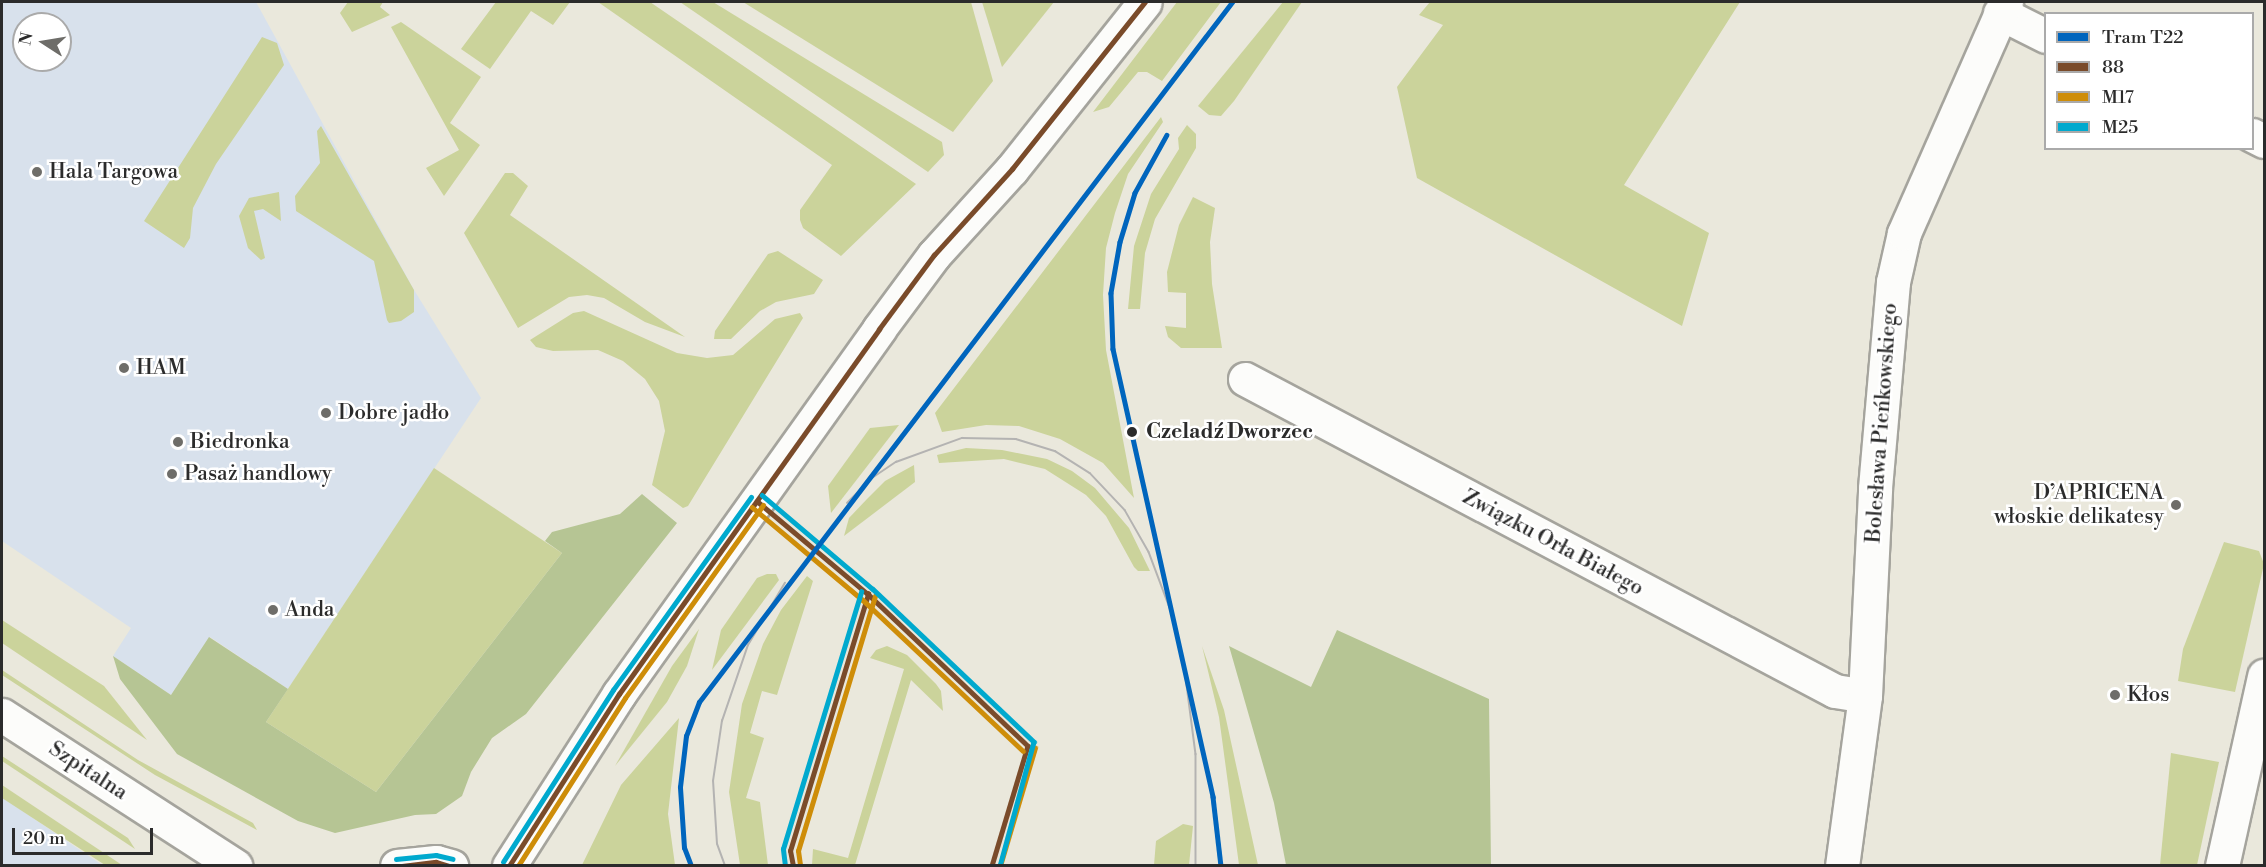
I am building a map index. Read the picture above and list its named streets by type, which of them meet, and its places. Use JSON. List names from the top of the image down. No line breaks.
{"streets":{"street":["Bolesława Pieńkowskiego","Związku Orła Białego","Szpitalna"]},"crossings":[["Bolesława Pieńkowskiego","Związku Orła Białego"]],"places":["Hala Targowa","HAM","Dobre jadło","Czeladź Dworzec","Biedronka","Pasaż handlowy","D’APRICENA włoskie delikatesy","Anda","Kłos"],"lines":["tram line T22","transit line 88","transit line M25","transit line M17"],"legend":["Tram T22","88","M17","M25"],"scale_bar":"20 m","north":"left"}
